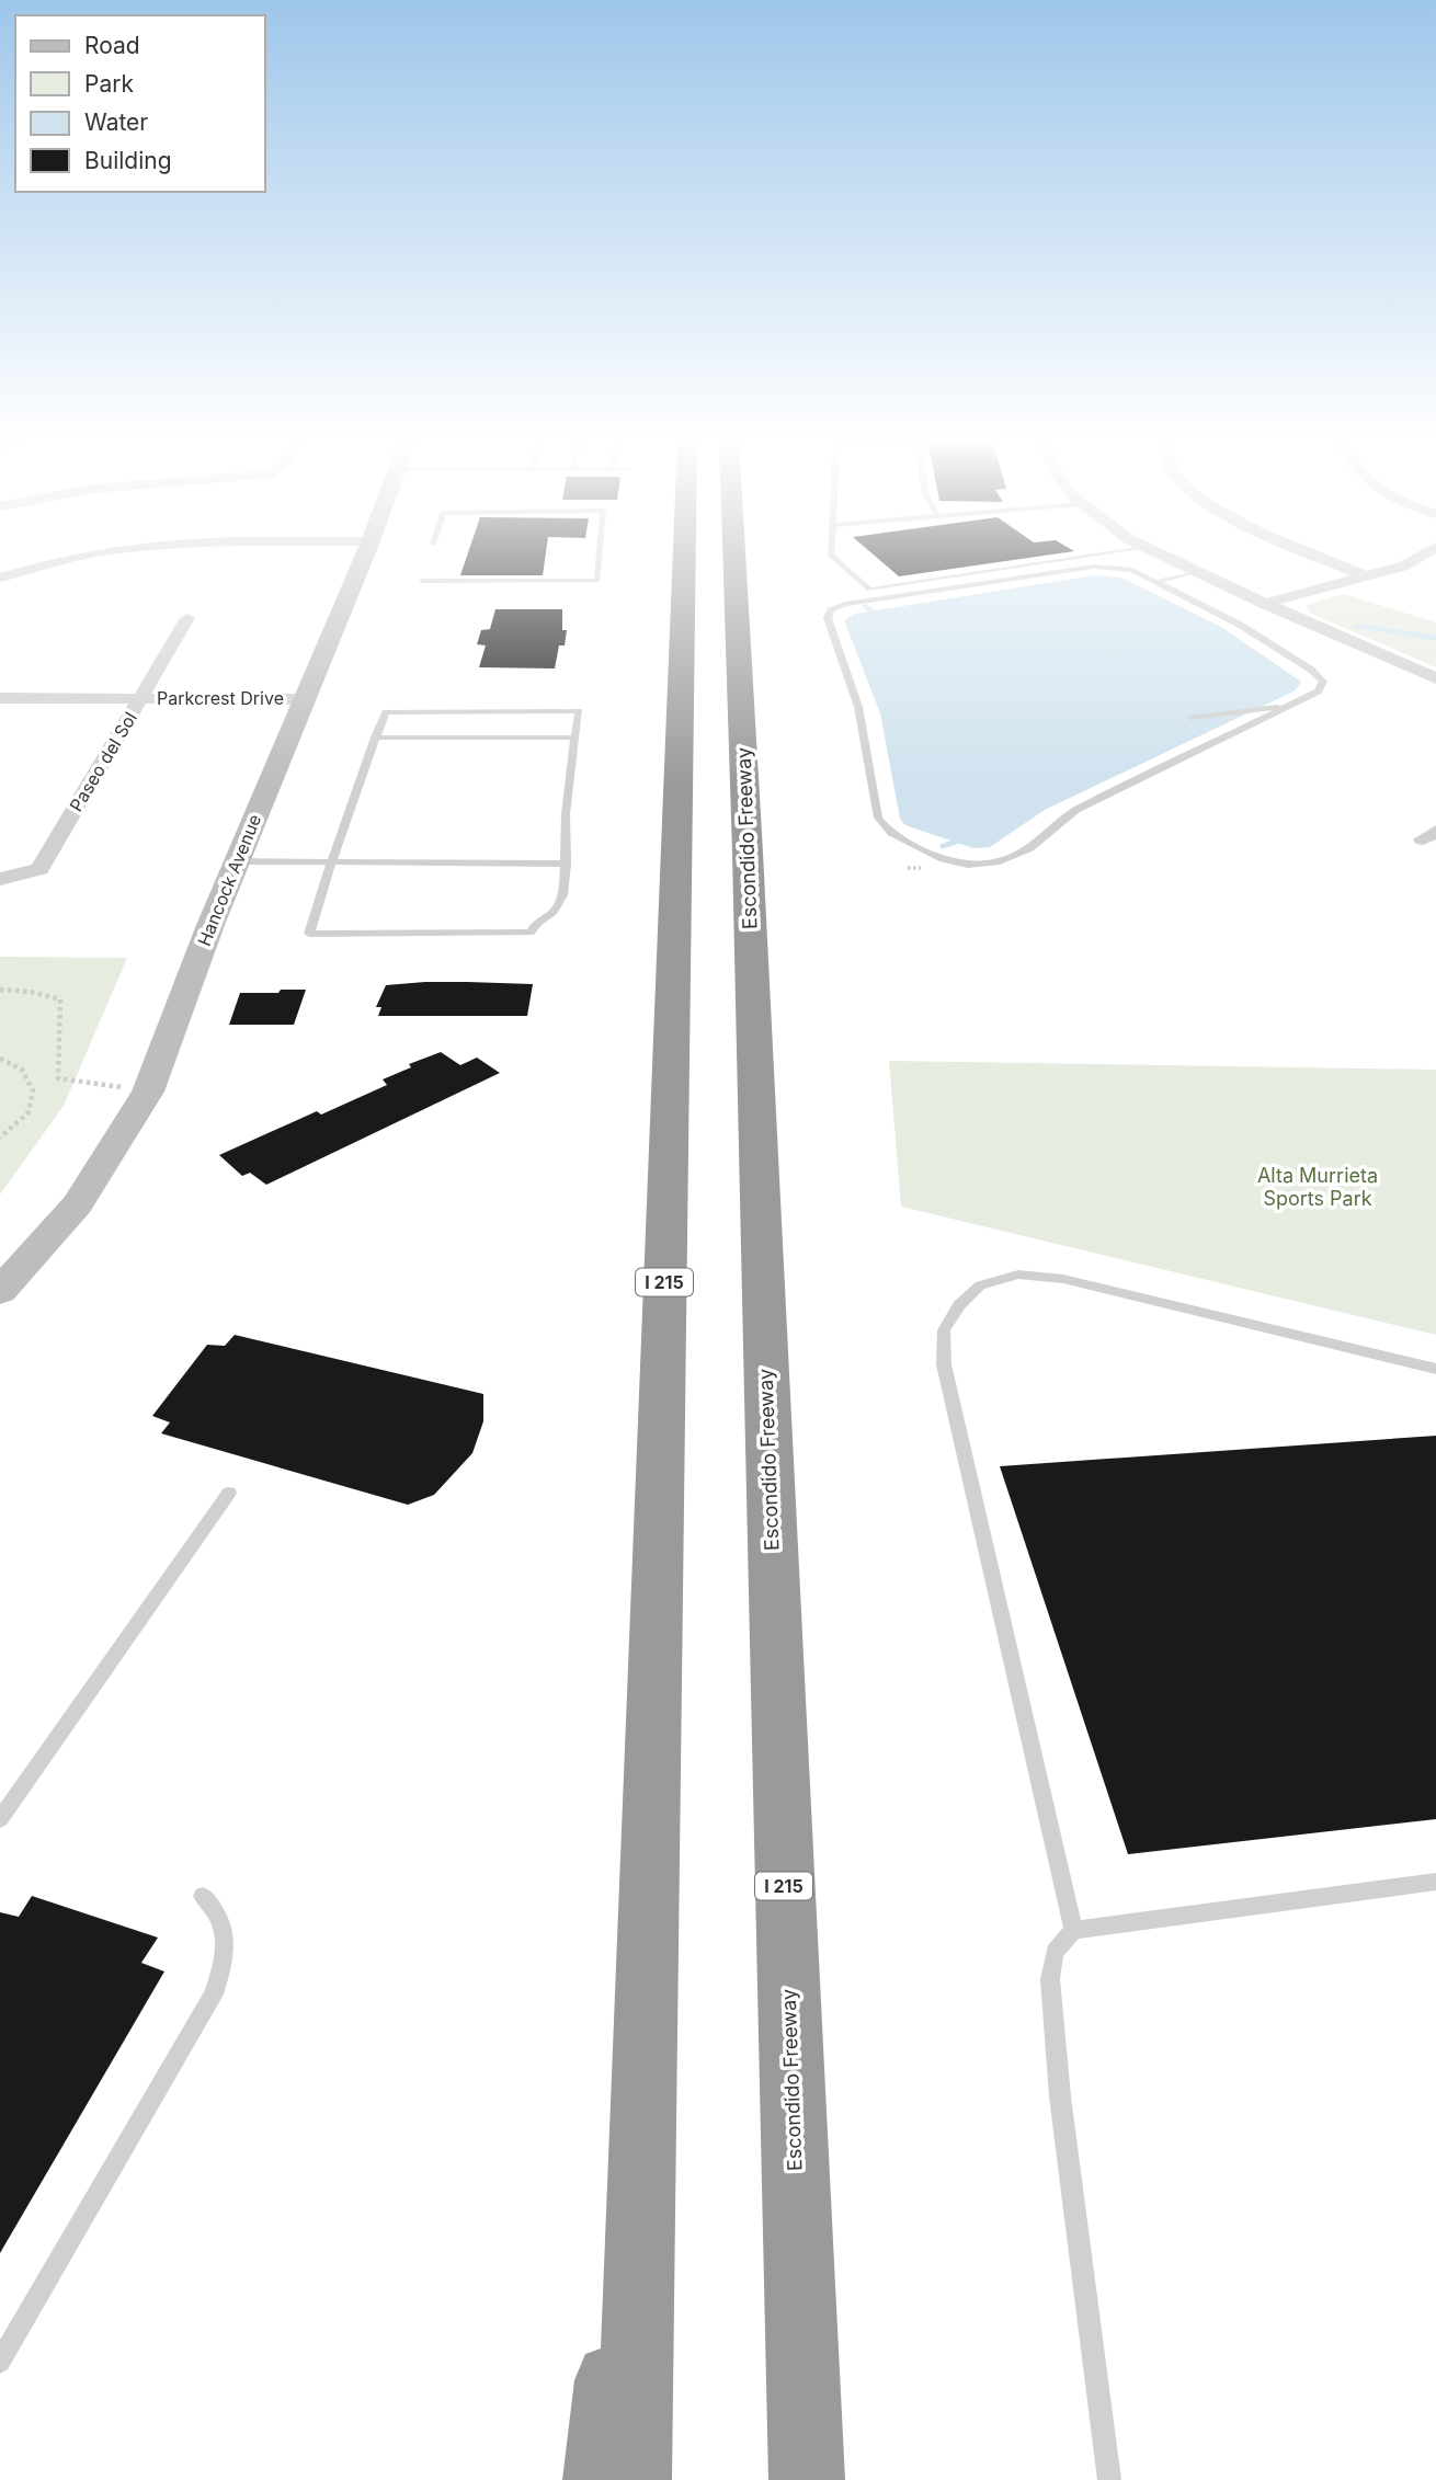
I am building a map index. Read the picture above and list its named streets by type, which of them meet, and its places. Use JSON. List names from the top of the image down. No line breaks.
{"streets":{"highway":["Escondido Freeway","I 215"],"main road":["Hancock Avenue"],"street":["Parkcrest Drive","Paseo del Sol"]},"crossings":[["Parkcrest Drive","Paseo del Sol"],["Parkcrest Drive","Hancock Avenue"]],"parks":["Alta Murrieta Sports Park"],"legend":["Road","Park","Water","Building"]}
